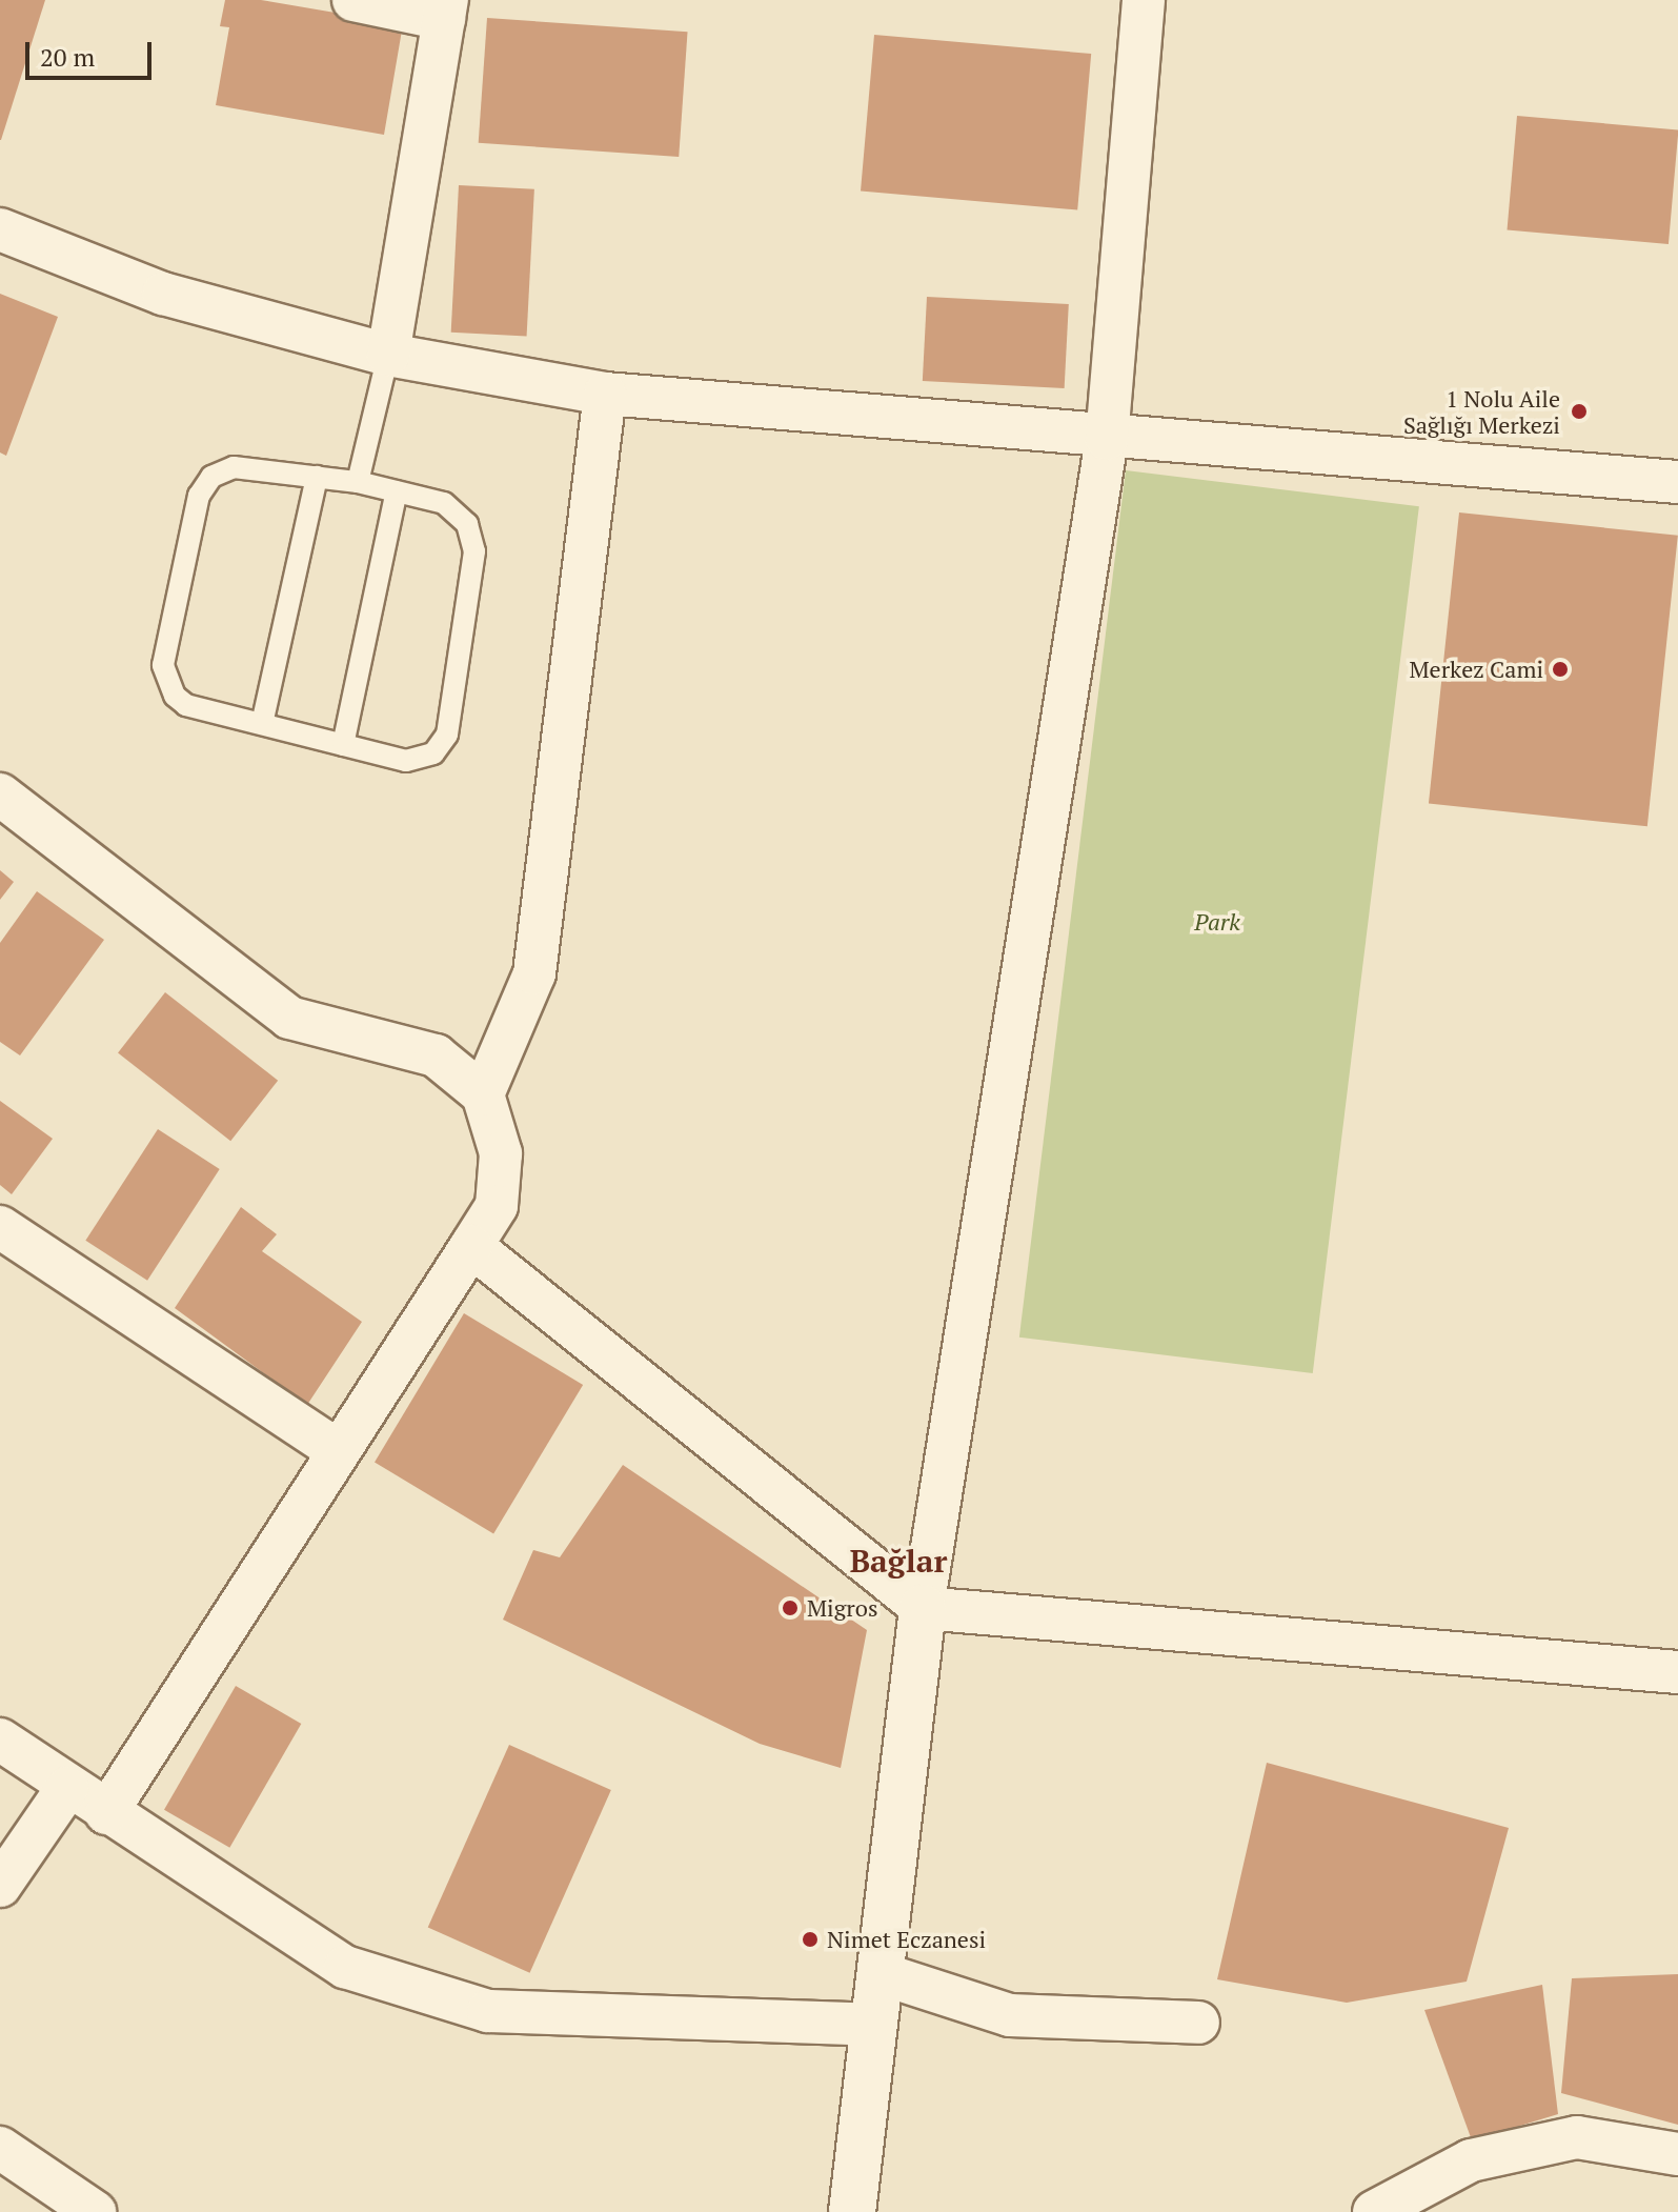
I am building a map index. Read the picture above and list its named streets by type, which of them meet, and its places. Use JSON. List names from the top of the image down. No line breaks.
{"districts":["Bağlar"],"parks":["Park"],"places":["1 Nolu Aile Sağlığı Merkezi","Merkez Cami","Migros","Nimet Eczanesi"],"scale_bar":"20 m"}
